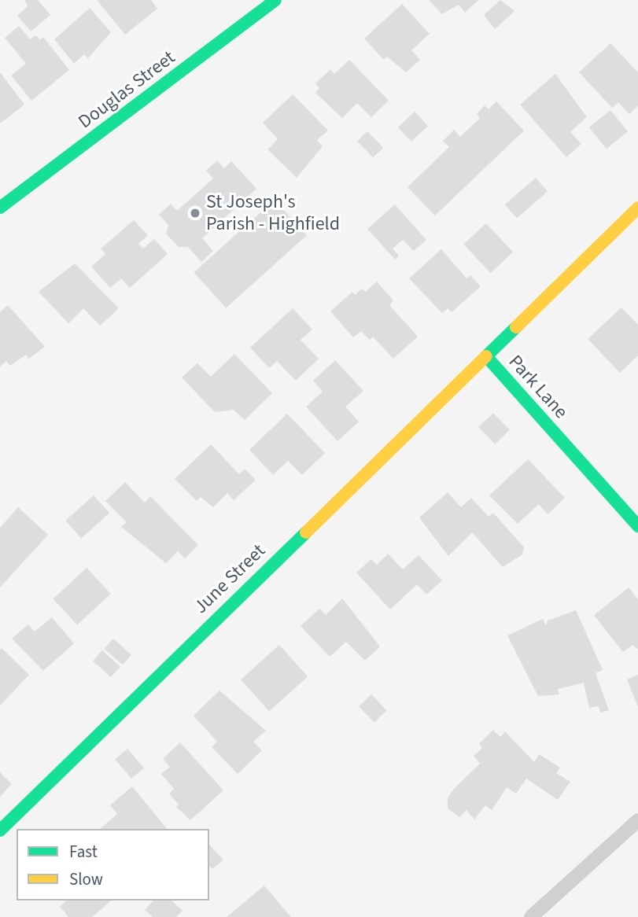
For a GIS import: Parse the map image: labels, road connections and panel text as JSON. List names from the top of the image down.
{
  "streets": {
    "street": ["Douglas Street", "Park Lane", "June Street"]
  },
  "crossings": [
    ["Park Lane", "June Street"]
  ],
  "places": ["St Joseph's Parish - Highfield"],
  "legend": ["Fast", "Slow"]
}
